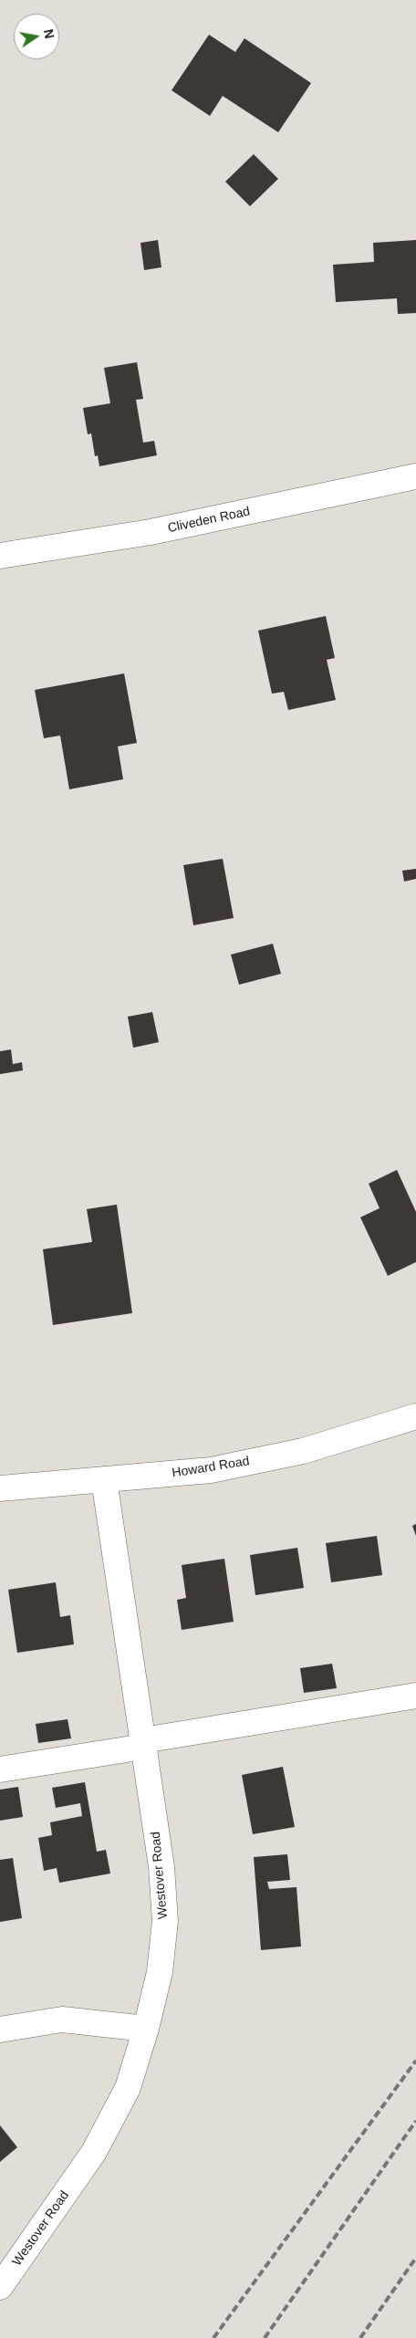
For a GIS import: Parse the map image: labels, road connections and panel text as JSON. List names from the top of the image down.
{
  "streets": {
    "street": ["Cliveden Road", "Howard Road", "Westover Road"]
  },
  "crossings": [
    ["Howard Road", "Westover Road"]
  ],
  "north": "right"
}
